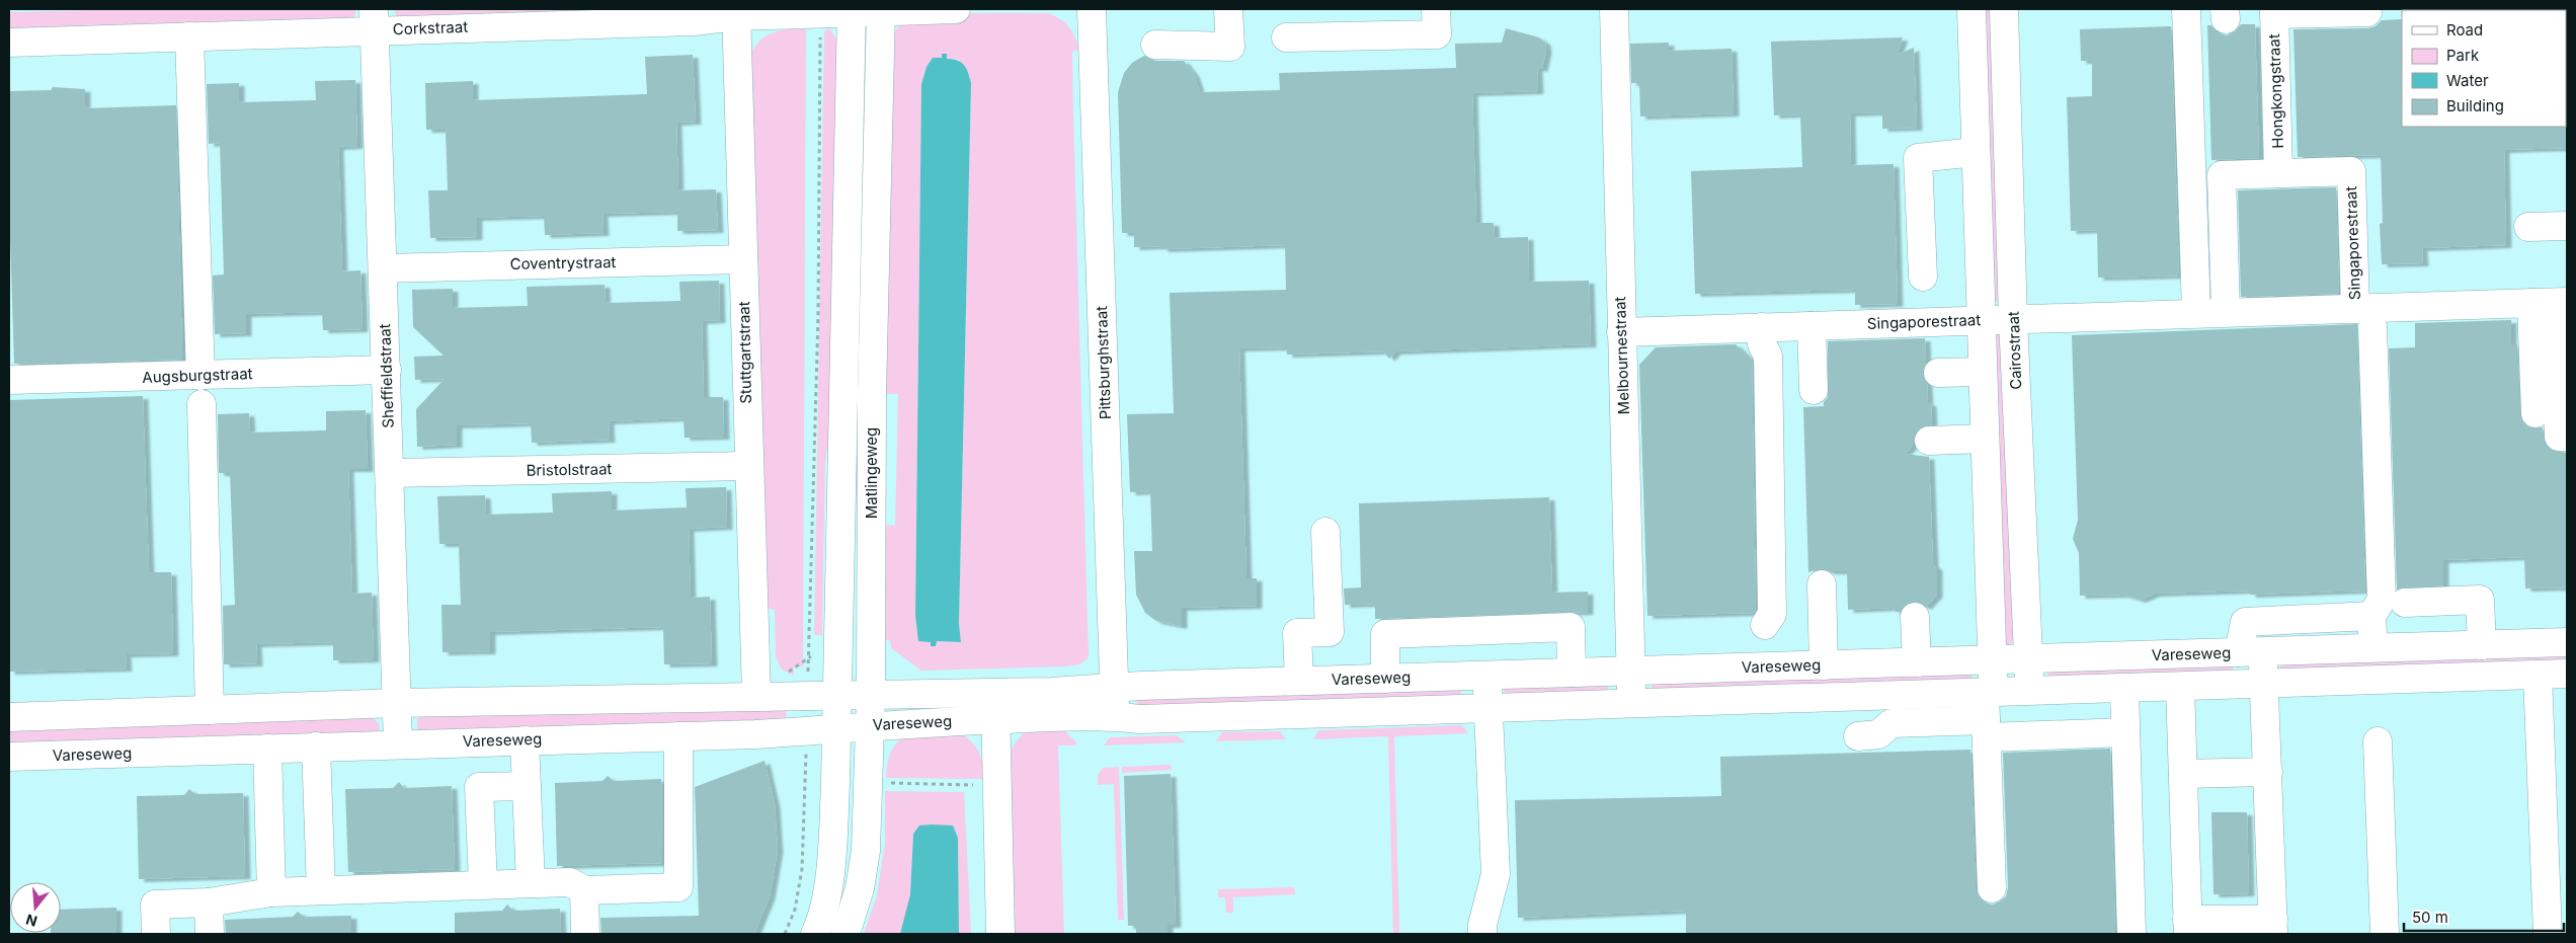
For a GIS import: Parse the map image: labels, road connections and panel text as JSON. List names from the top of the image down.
{
  "streets": {
    "street": [
      "Corkstraat",
      "Hongkongstraat",
      "Singaporestraat",
      "Coventrystraat",
      "Cairostraat",
      "Stuttgartstraat",
      "Melbournestraat",
      "Pittsburghstraat",
      "Augsburgstraat",
      "Sheffieldstraat",
      "Bristolstraat",
      "Matlingeweg",
      "Vareseweg"
    ]
  },
  "crossings": [
    ["Corkstraat", "Stuttgartstraat"],
    ["Corkstraat", "Sheffieldstraat"],
    ["Corkstraat", "Matlingeweg"],
    ["Hongkongstraat", "Singaporestraat"],
    ["Singaporestraat", "Cairostraat"],
    ["Singaporestraat", "Melbournestraat"],
    ["Coventrystraat", "Stuttgartstraat"],
    ["Coventrystraat", "Sheffieldstraat"],
    ["Cairostraat", "Vareseweg"],
    ["Stuttgartstraat", "Bristolstraat"],
    ["Stuttgartstraat", "Vareseweg"],
    ["Melbournestraat", "Vareseweg"],
    ["Pittsburghstraat", "Vareseweg"],
    ["Augsburgstraat", "Sheffieldstraat"],
    ["Sheffieldstraat", "Bristolstraat"],
    ["Sheffieldstraat", "Vareseweg"],
    ["Matlingeweg", "Vareseweg"]
  ],
  "legend": [
    "Road",
    "Park",
    "Water",
    "Building"
  ],
  "scale_bar": "50 m",
  "north": "bottom"
}
